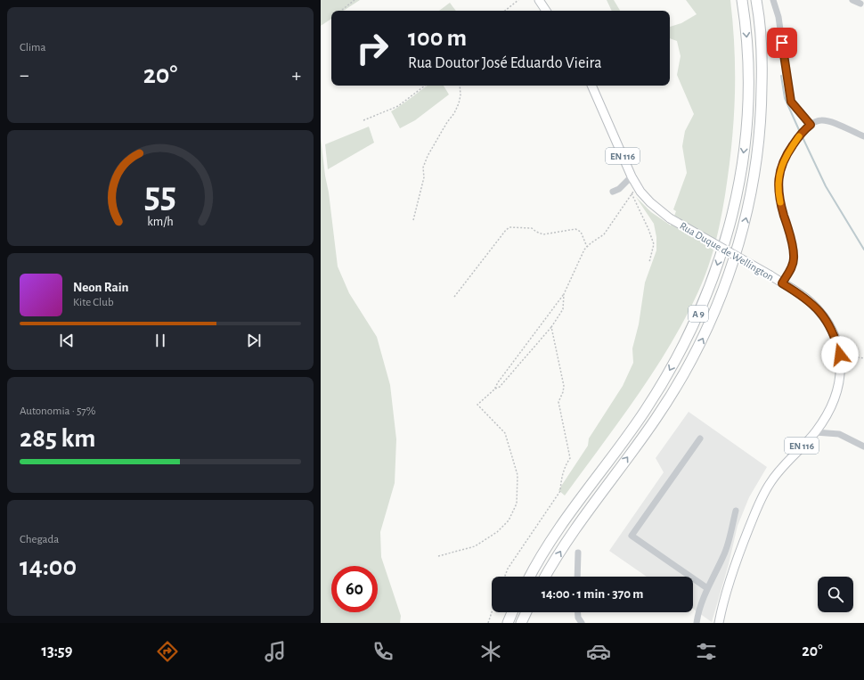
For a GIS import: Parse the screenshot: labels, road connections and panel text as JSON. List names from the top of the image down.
{
  "streets": {
    "highway": ["A 9"],
    "main road": ["EN 116", "Rua Duque de Wellington"]
  },
  "page": {
    "tile": [
      "Clima",
      ["Autonomia · 57%", "285 km"],
      ["Chegada", "14:00"]
    ],
    "turn": ["100 m", "Rua Doutor José Eduardo Vieira"],
    "heat": ["−", "20°", "+"],
    "song": ["Neon Rain", "Kite Club"],
    "limit": "60",
    "trip": "14:00 · 1 min · 370 m",
    "tabs": ["13:59", "20°"],
    "gauge": ["55", "km/h"]
  }
}
